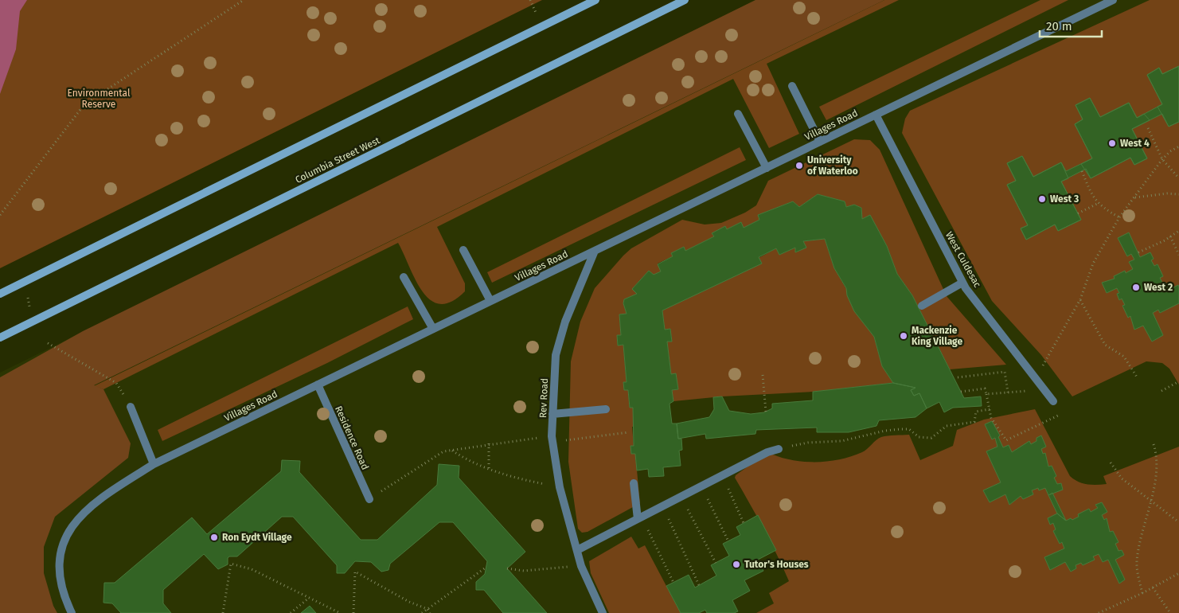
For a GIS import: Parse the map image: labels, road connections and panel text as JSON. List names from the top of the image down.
{
  "streets": {
    "main road": ["Columbia Street West"],
    "lane": [
      "Villages Road",
      "West Culdesac",
      "Rev Road",
      "Residence Road"
    ]
  },
  "crossings": [
    ["Villages Road", "West Culdesac"],
    ["Villages Road", "Rev Road"],
    ["Villages Road", "Residence Road"]
  ],
  "parks": ["Environmental Reserve"],
  "places": [
    "West 4",
    "University of Waterloo",
    "West 3",
    "West 2",
    "Mackenzie King Village",
    "Ron Eydt Village",
    "Tutor's Houses"
  ],
  "scale_bar": "20 m"
}
